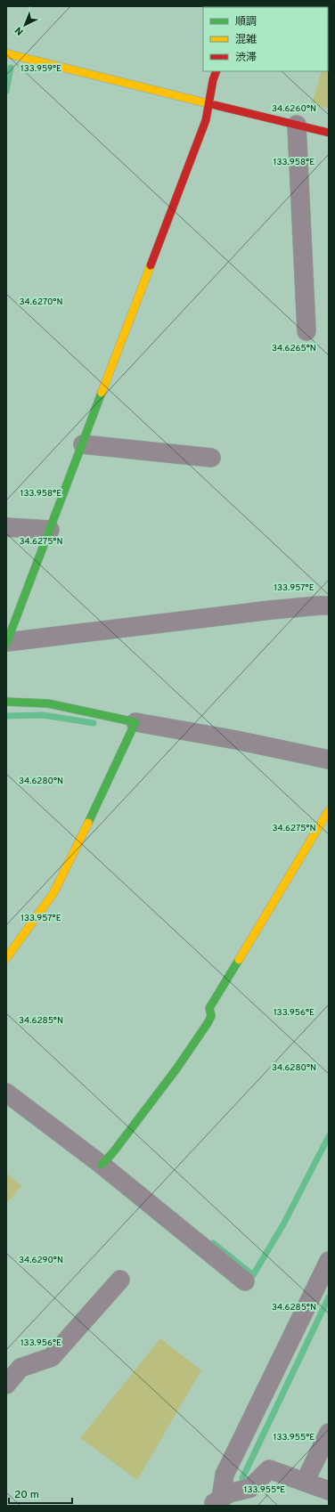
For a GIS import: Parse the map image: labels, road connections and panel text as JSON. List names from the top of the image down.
{
  "legend": ["順調", "混雑", "渋滞"],
  "scale_bar": "20 m",
  "north": "bottom left",
  "coordinates": [
    "133.959°E",
    "34.6260°N",
    "133.958°E",
    "34.6270°N",
    "34.6265°N",
    "34.6275°N",
    "133.957°E",
    "34.6280°N",
    "133.956°E",
    "34.6285°N",
    "34.6290°N",
    "133.955°E"
  ]
}
